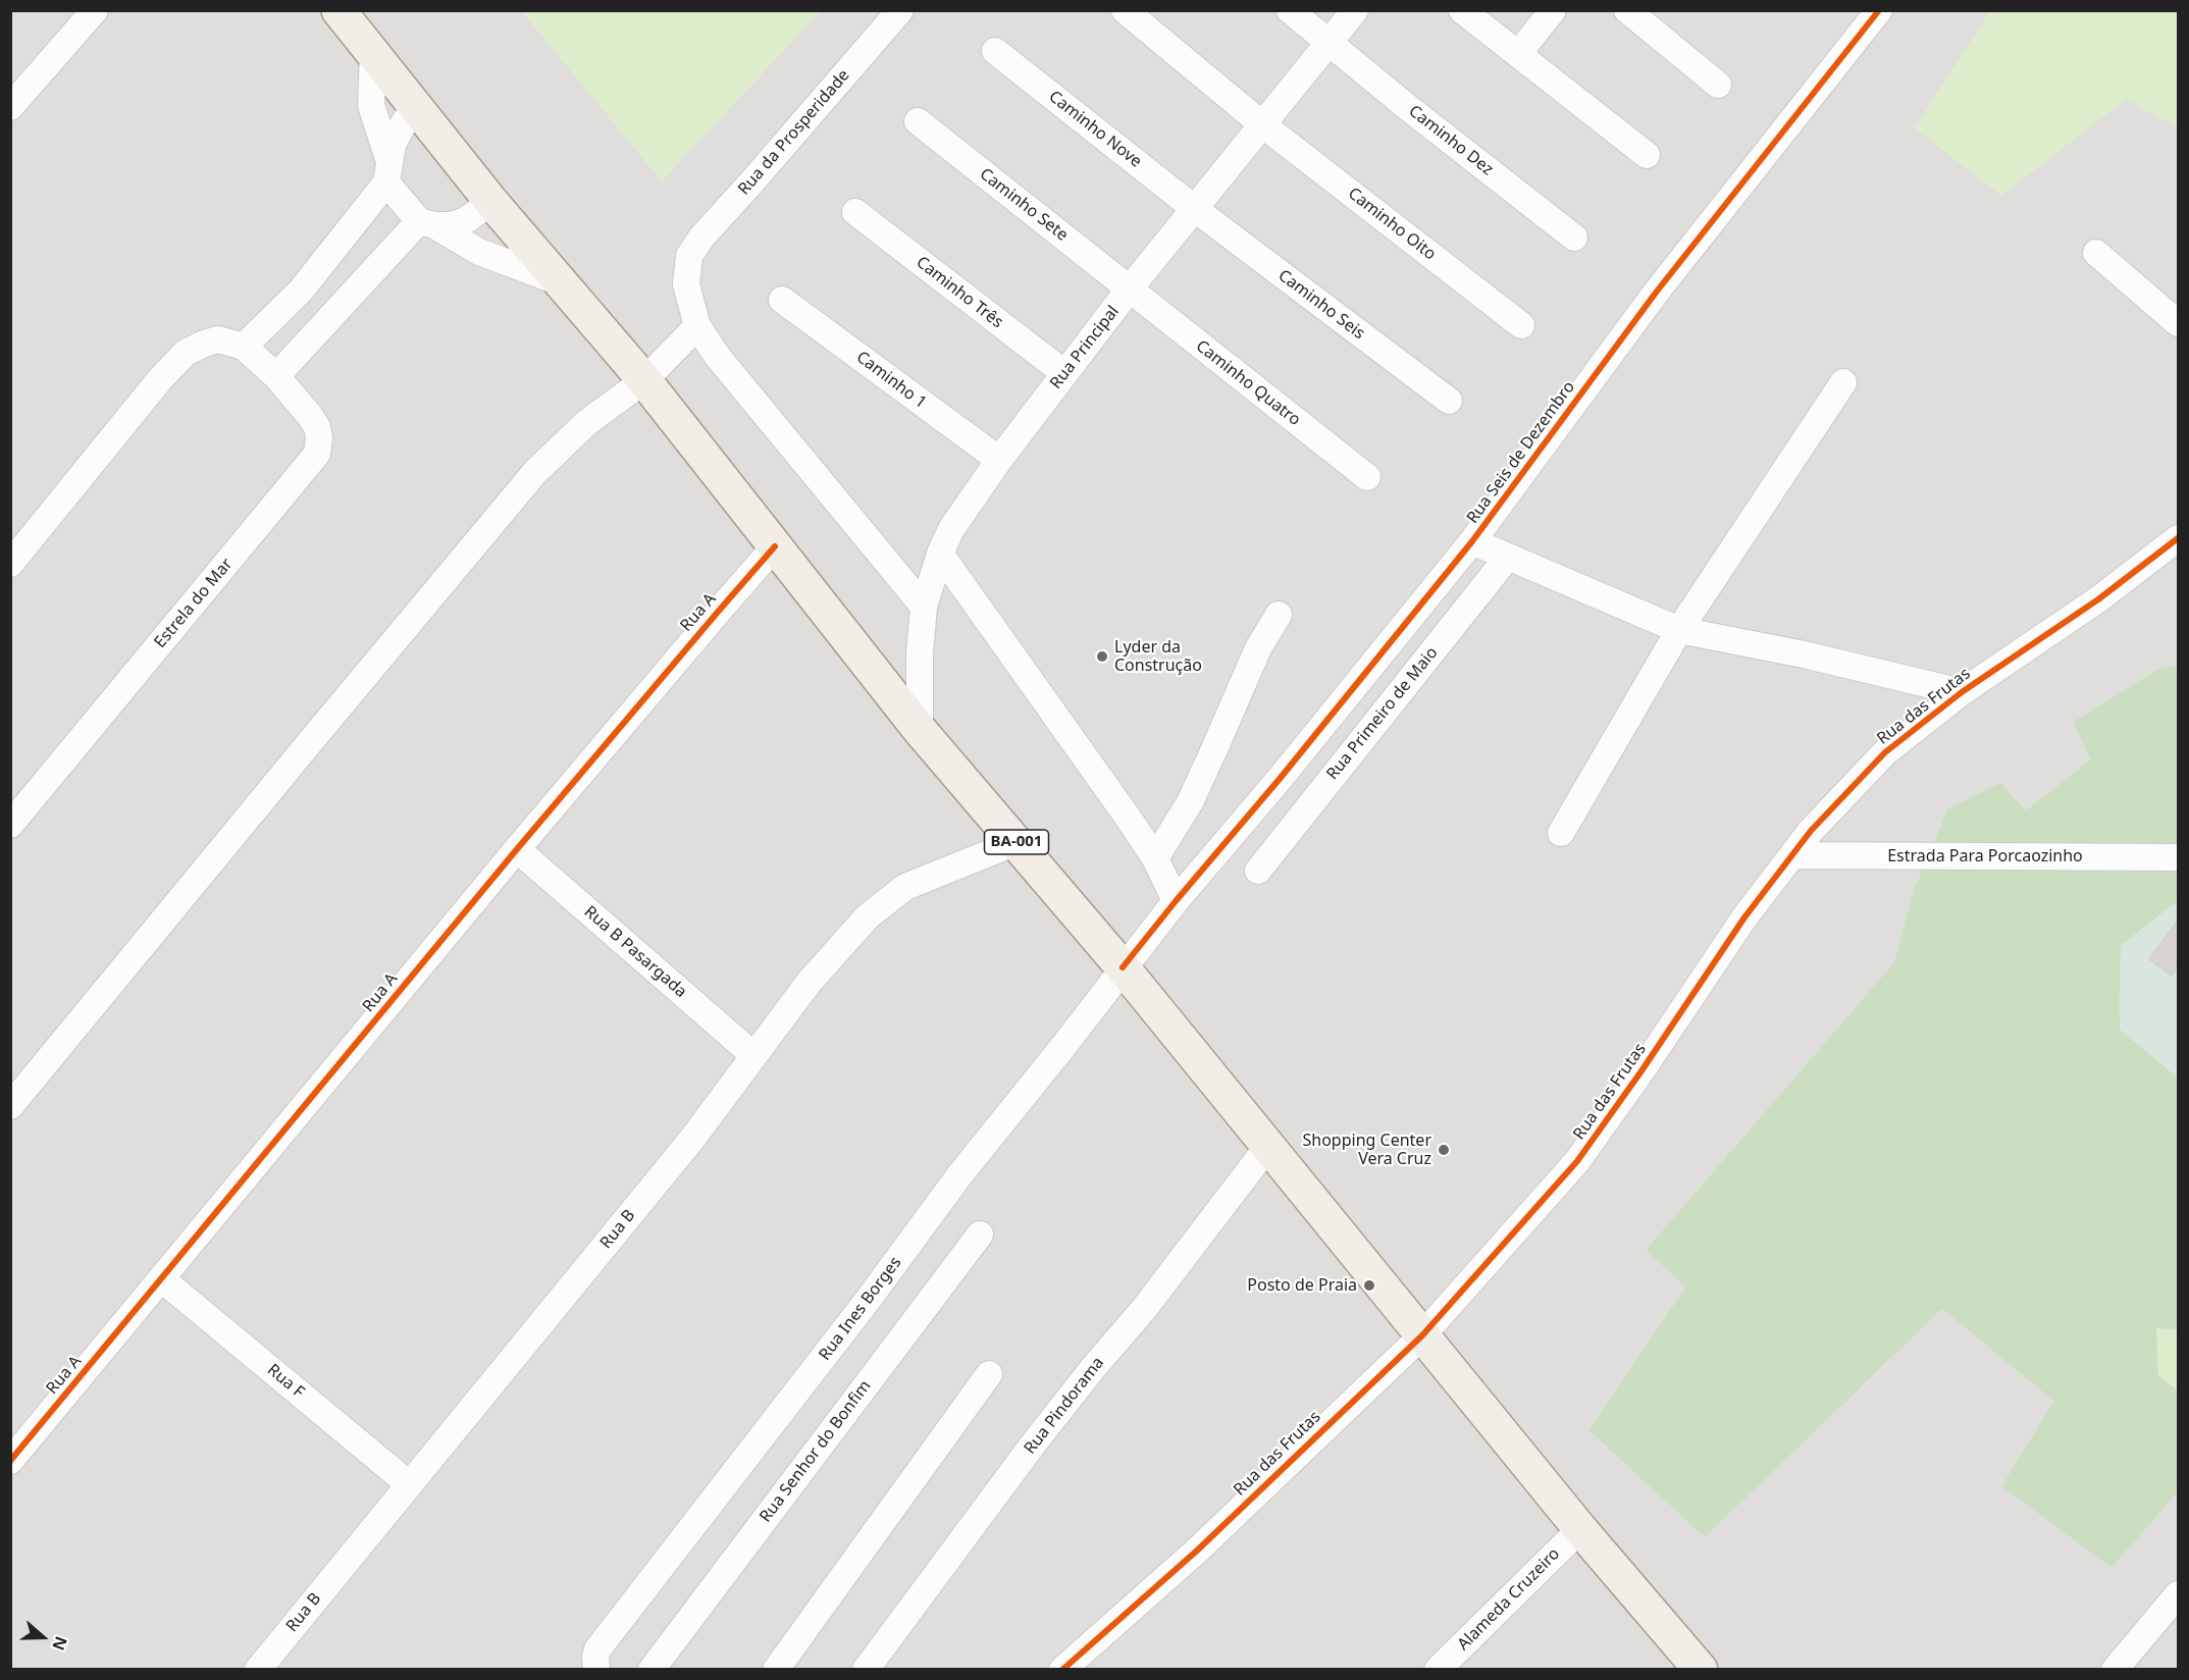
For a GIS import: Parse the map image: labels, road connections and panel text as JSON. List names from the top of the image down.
{
  "streets": {
    "main road": ["BA-001"],
    "street": [
      "Caminho Nove",
      "Rua da Prosperidade",
      "Caminho Dez",
      "Caminho Sete",
      "Caminho Oito",
      "Caminho Três",
      "Caminho Seis",
      "Rua Principal",
      "Caminho 1",
      "Caminho Quatro",
      "Rua Seis de Dezembro",
      "Estrela do Mar",
      "Rua A",
      "Rua das Frutas",
      "Rua Primeiro de Maio",
      "Estrada Para Porcaozinho",
      "Rua B Pasargada",
      "Rua B",
      "Rua Ines Borges",
      "Rua F",
      "Rua Pindorama",
      "Rua Senhor do Bonfim",
      "Alameda Cruzeiro"
    ]
  },
  "crossings": [
    ["Caminho Nove", "Caminho Seis"],
    ["Caminho Nove", "Rua Principal"],
    ["Caminho Dez", "Rua Principal"],
    ["Caminho Sete", "Rua Principal"],
    ["Caminho Sete", "Caminho Quatro"],
    ["Caminho Oito", "Rua Principal"],
    ["Caminho Três", "Rua Principal"],
    ["Caminho Seis", "Rua Principal"],
    ["Rua Principal", "Caminho 1"],
    ["Rua Principal", "Caminho Quatro"],
    ["Rua Principal", "BA-001"],
    ["Rua Seis de Dezembro", "BA-001"],
    ["Rua Seis de Dezembro", "Rua Ines Borges"],
    ["Rua A", "BA-001"],
    ["Rua A", "Rua B Pasargada"],
    ["Rua A", "Rua F"],
    ["Rua das Frutas", "BA-001"],
    ["Rua das Frutas", "Estrada Para Porcaozinho"],
    ["BA-001", "Rua B"],
    ["BA-001", "Rua Ines Borges"],
    ["BA-001", "Rua Pindorama"],
    ["BA-001", "Alameda Cruzeiro"],
    ["Rua B Pasargada", "Rua B"],
    ["Rua B", "Rua F"]
  ],
  "places": ["Lyder da Construção", "Shopping Center Vera Cruz", "Posto de Praia"],
  "north": "right"
}
